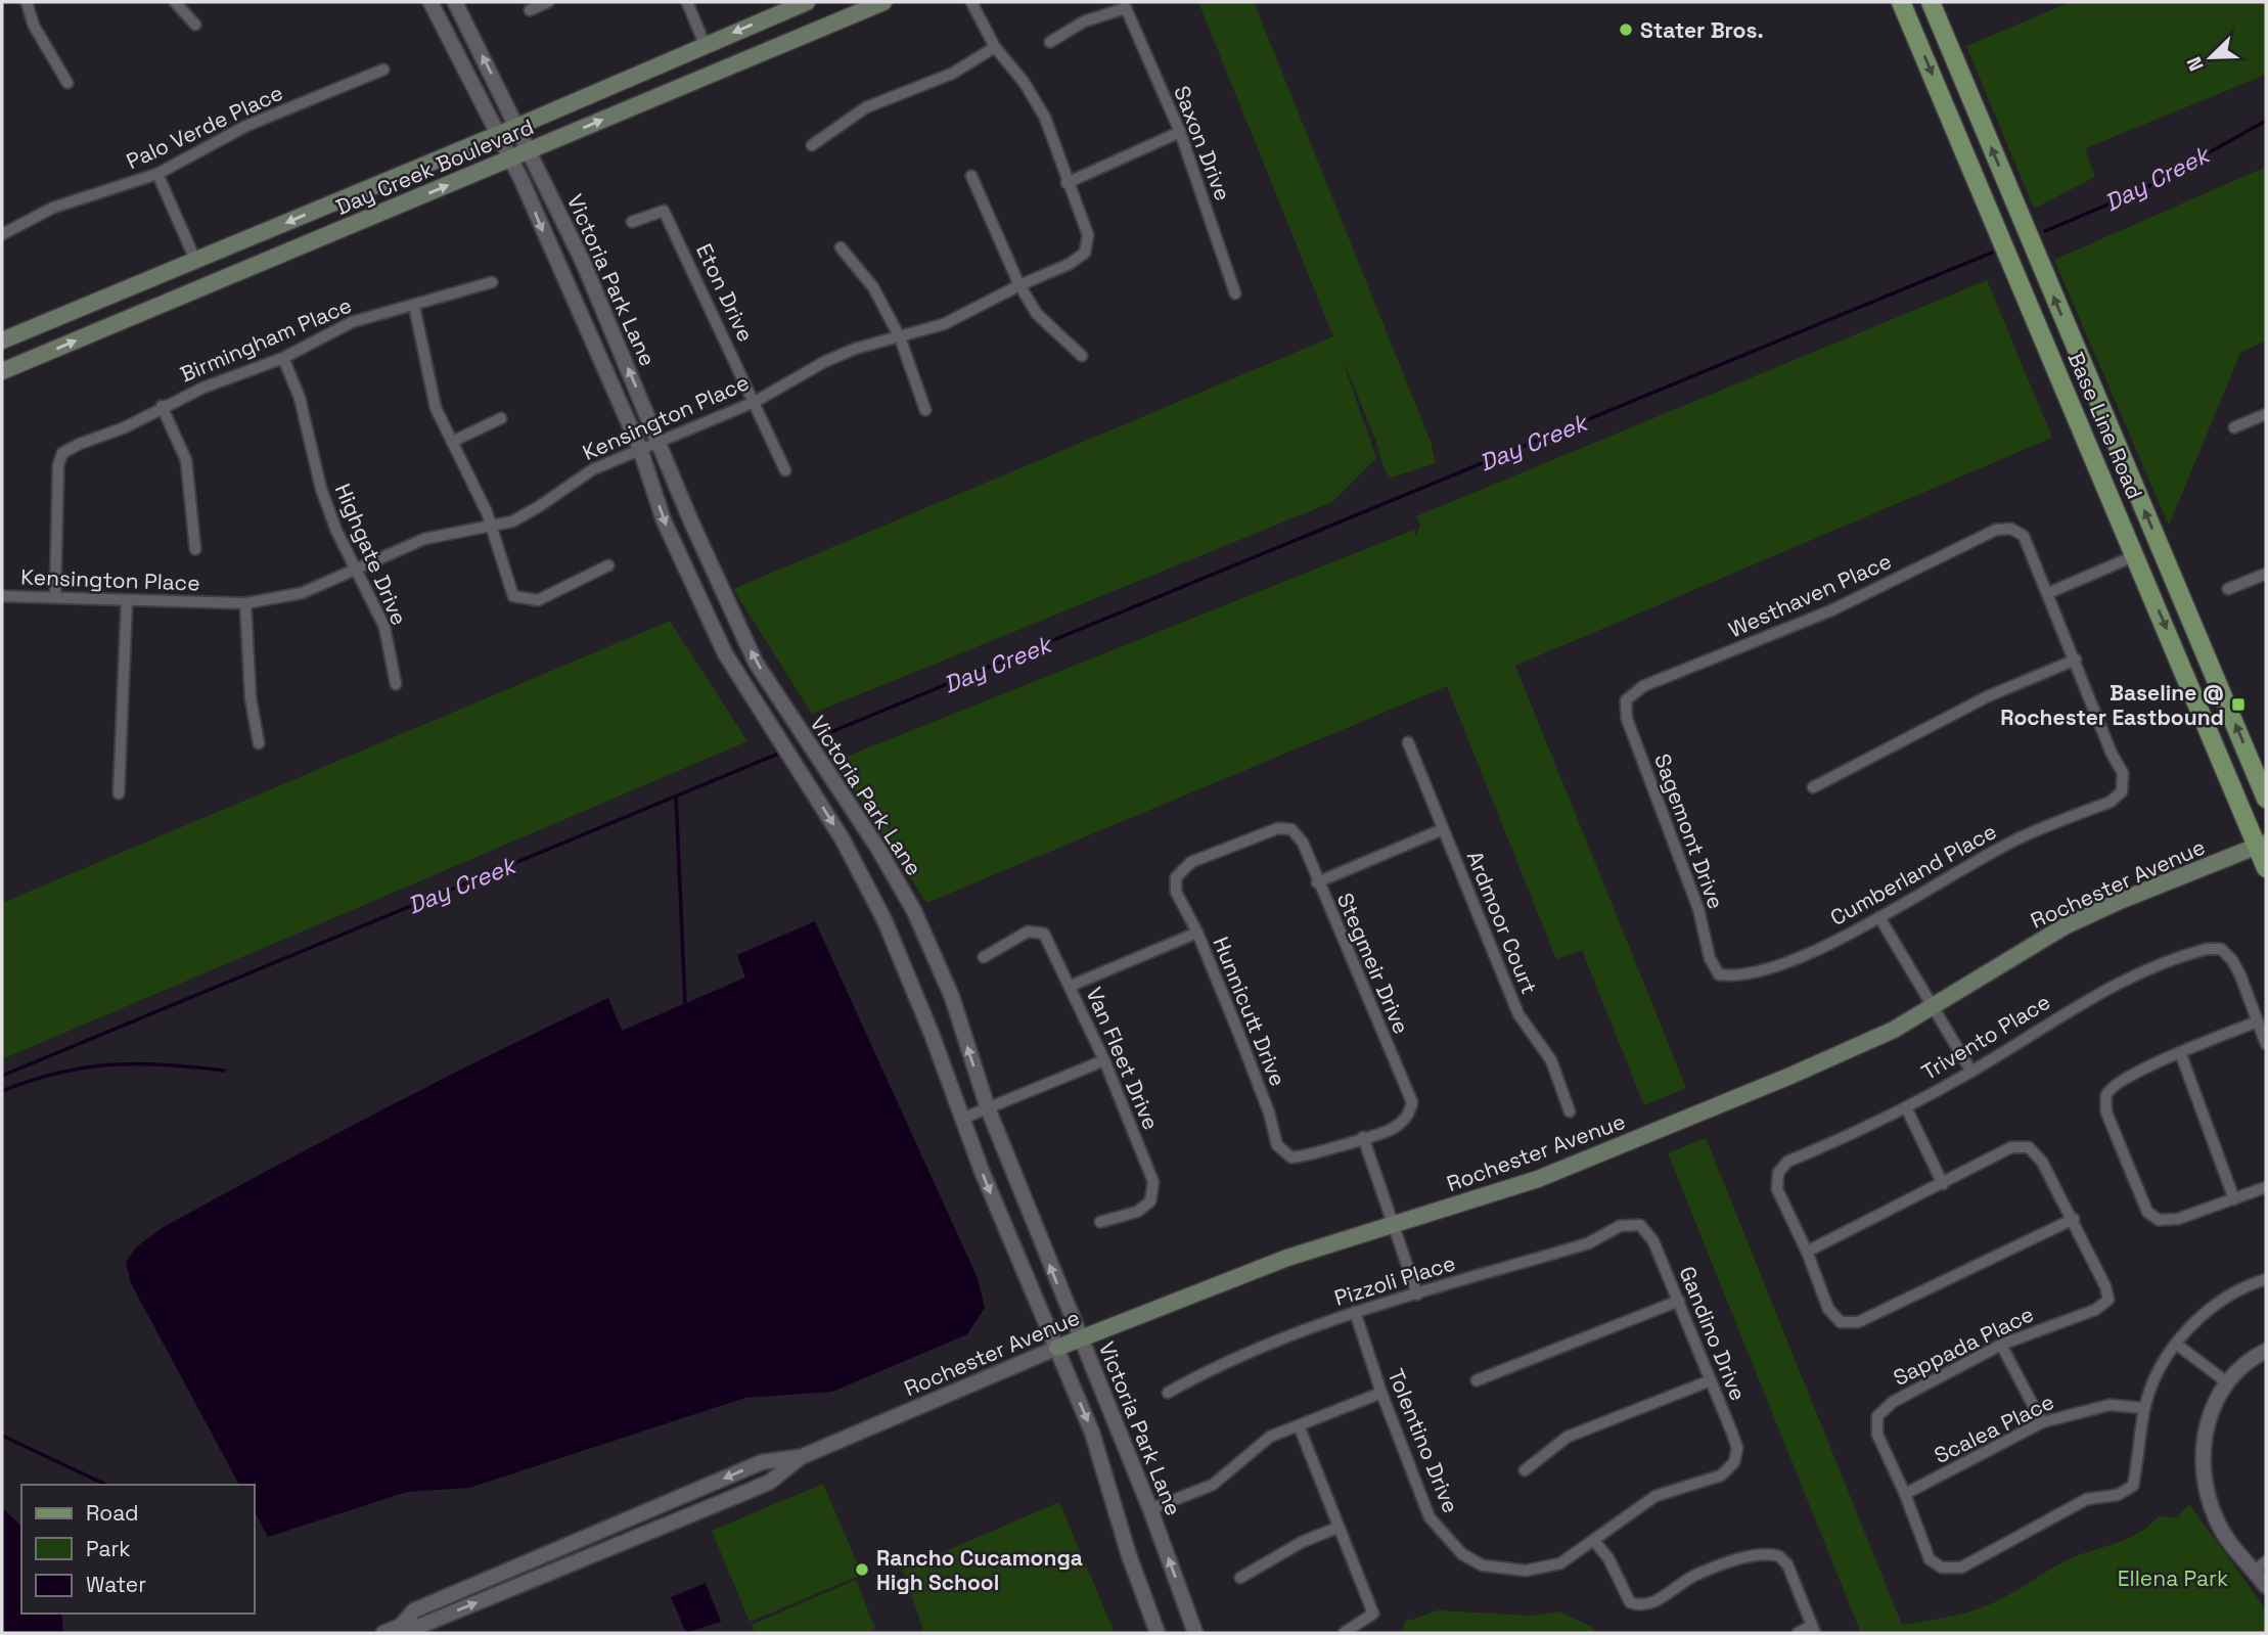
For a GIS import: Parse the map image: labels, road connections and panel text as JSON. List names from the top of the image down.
{
  "streets": {
    "main road": ["Day Creek Boulevard", "Base Line Road", "Rochester Avenue"],
    "street": [
      "Palo Verde Place",
      "Saxon Drive",
      "Victoria Park Lane",
      "Eton Drive",
      "Birmingham Place",
      "Kensington Place",
      "Highgate Drive",
      "Westhaven Place",
      "Sagemont Drive",
      "Cumberland Place",
      "Ardmoor Court",
      "Stegmeir Drive",
      "Hunnicutt Drive",
      "Trivento Place",
      "Van Fleet Drive",
      "Pizzoli Place",
      "Gandino Drive",
      "Sappada Place",
      "Scalea Place",
      "Tolentino Drive"
    ]
  },
  "crossings": [
    ["Day Creek Boulevard", "Victoria Park Lane"],
    ["Victoria Park Lane", "Kensington Place"],
    ["Victoria Park Lane", "Rochester Avenue"],
    ["Eton Drive", "Kensington Place"],
    ["Birmingham Place", "Kensington Place"],
    ["Birmingham Place", "Highgate Drive"],
    ["Kensington Place", "Highgate Drive"],
    ["Base Line Road", "Rochester Avenue"],
    ["Westhaven Place", "Sagemont Drive"],
    ["Sagemont Drive", "Cumberland Place"],
    ["Stegmeir Drive", "Hunnicutt Drive"],
    ["Pizzoli Place", "Gandino Drive"],
    ["Pizzoli Place", "Tolentino Drive"],
    ["Gandino Drive", "Tolentino Drive"],
    ["Sappada Place", "Scalea Place"]
  ],
  "water": ["Day Creek"],
  "parks": ["Ellena Park"],
  "places": {
    "other": ["Stater Bros.", "Rancho Cucamonga High School"],
    "transit": ["Baseline @ Rochester Eastbound"]
  },
  "legend": ["Road", "Park", "Water"],
  "north": "bottom left"
}
